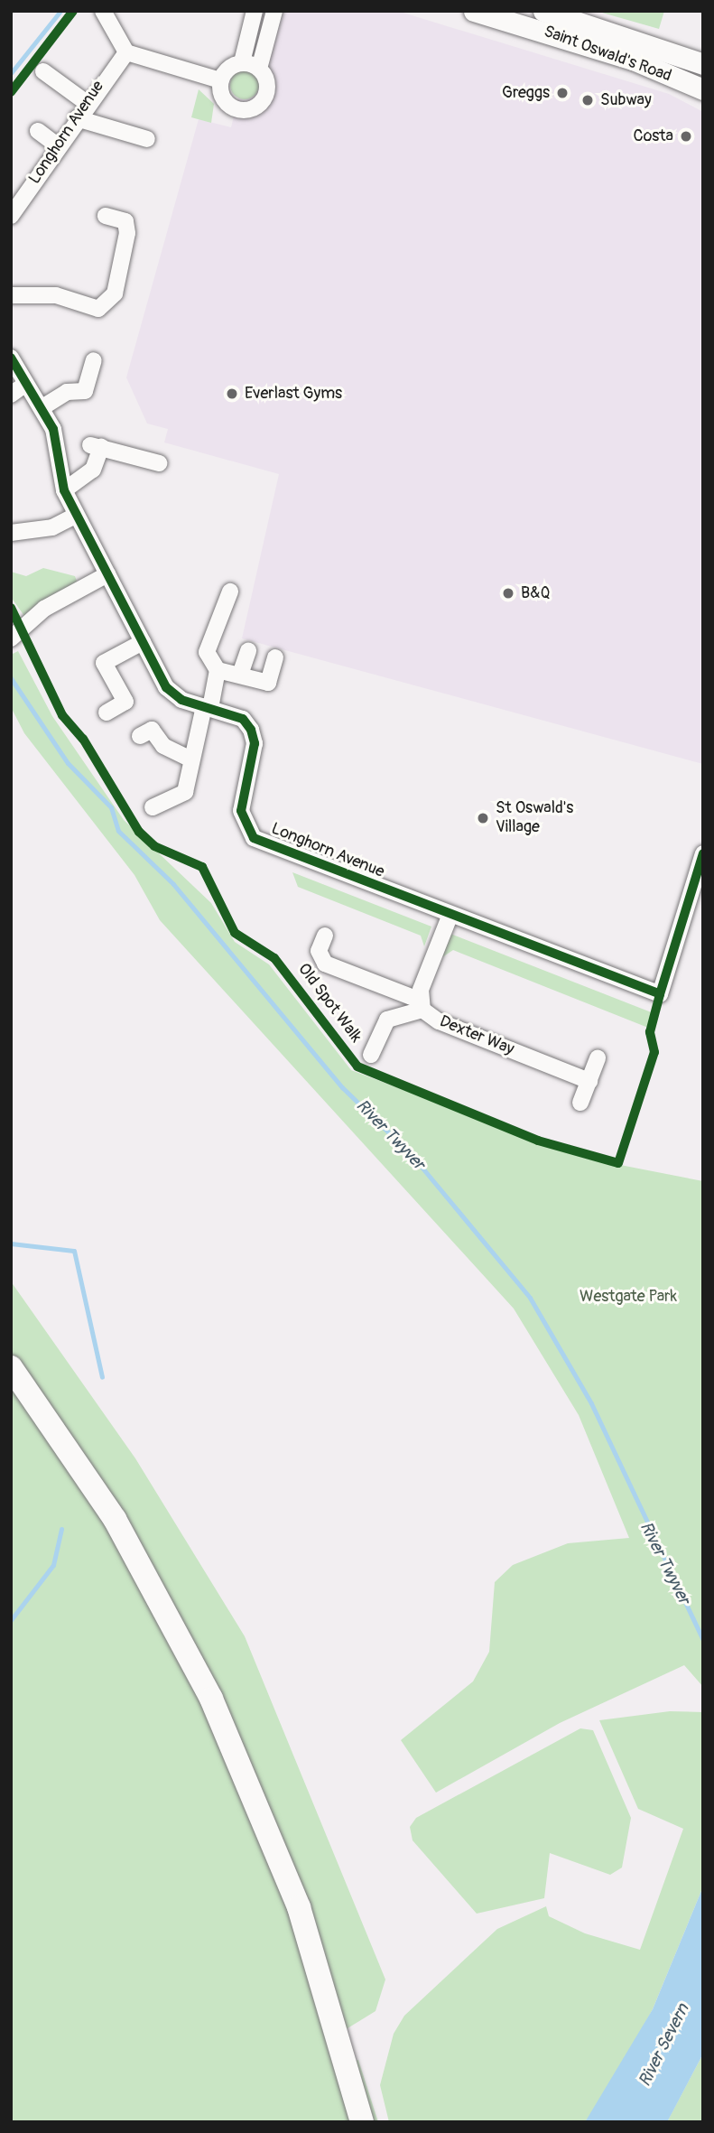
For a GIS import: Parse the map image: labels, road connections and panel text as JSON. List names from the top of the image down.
{
  "streets": {
    "main road": ["Saint Oswald's Road"],
    "street": ["Longhorn Avenue", "Dexter Way"],
    "cycle path": ["Old Spot Walk"]
  },
  "water": ["River Twyver", "River Severn"],
  "parks": ["Westgate Park"],
  "places": [
    "Greggs",
    "Subway",
    "Costa",
    "Everlast Gyms",
    "B&Q",
    "St Oswald's Village"
  ]
}
